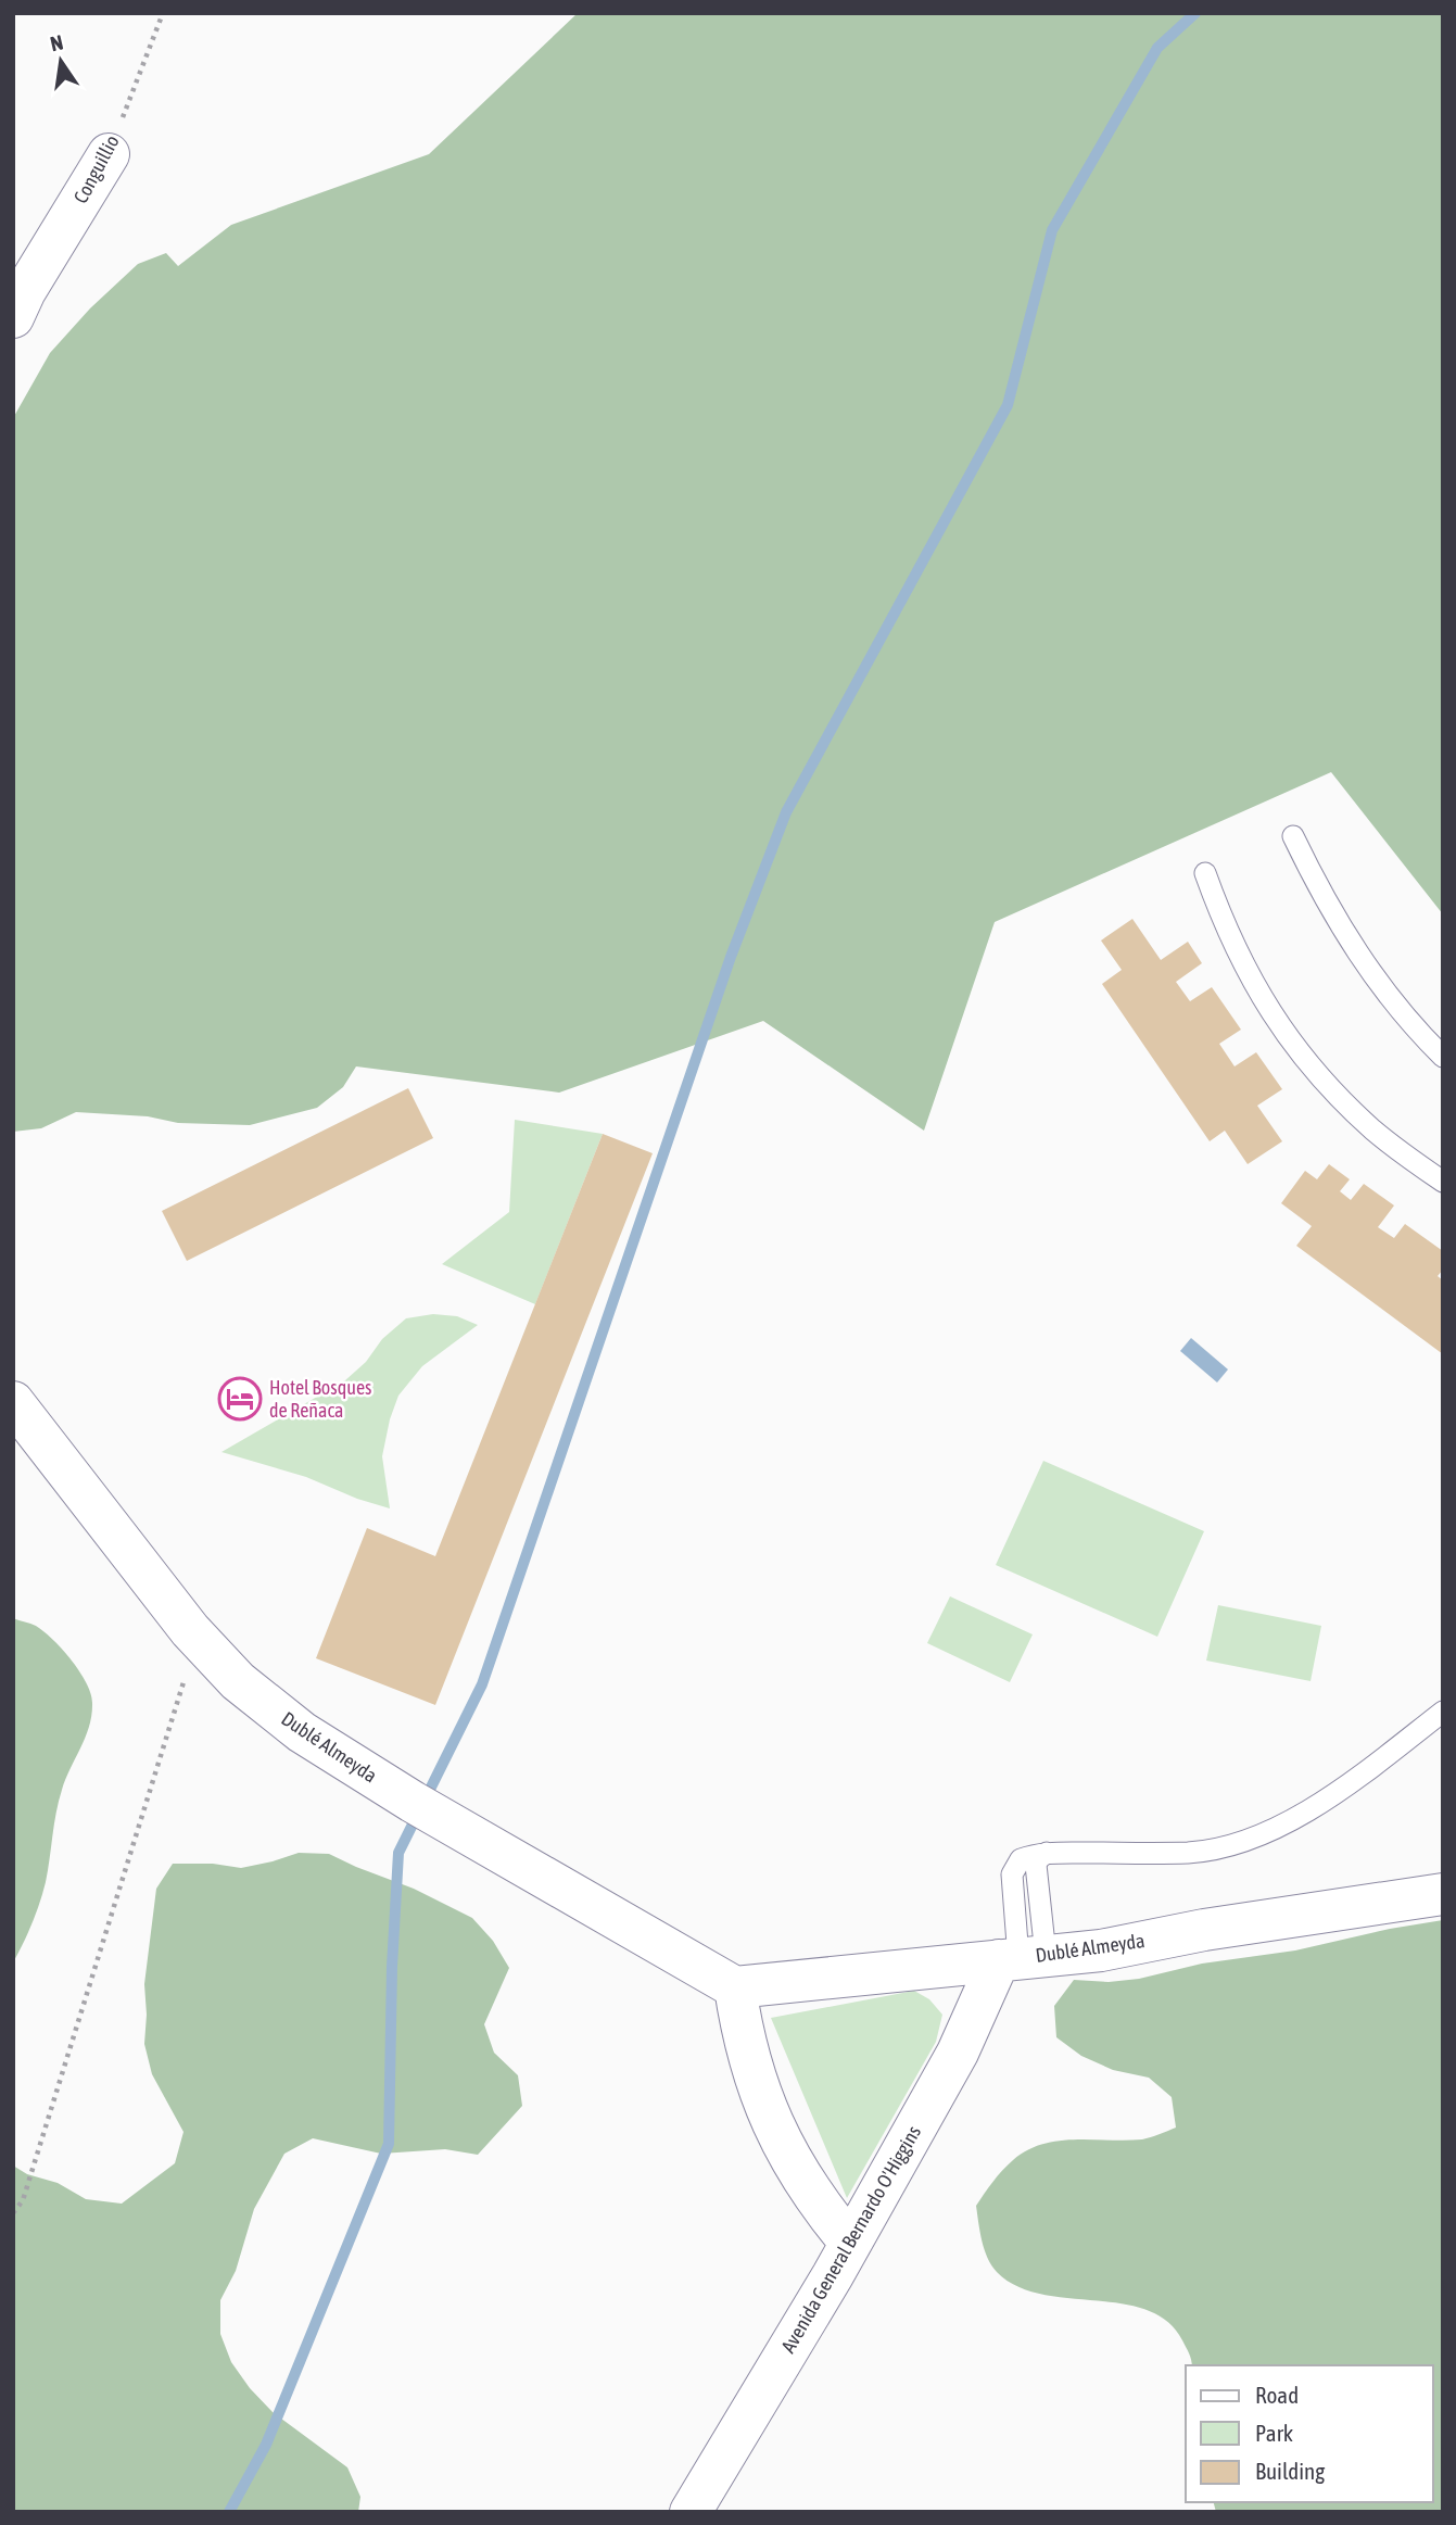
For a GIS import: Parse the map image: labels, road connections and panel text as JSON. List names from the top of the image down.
{
  "streets": {
    "street": ["Conguillio", "Dublé Almeyda", "Avenida General Bernardo O'Higgins"]
  },
  "crossings": [
    ["Dublé Almeyda", "Avenida General Bernardo O'Higgins"]
  ],
  "places": {
    "hotel": ["Hotel Bosques de Reñaca"]
  },
  "legend": ["Road", "Park", "Building"],
  "north": "top"
}
